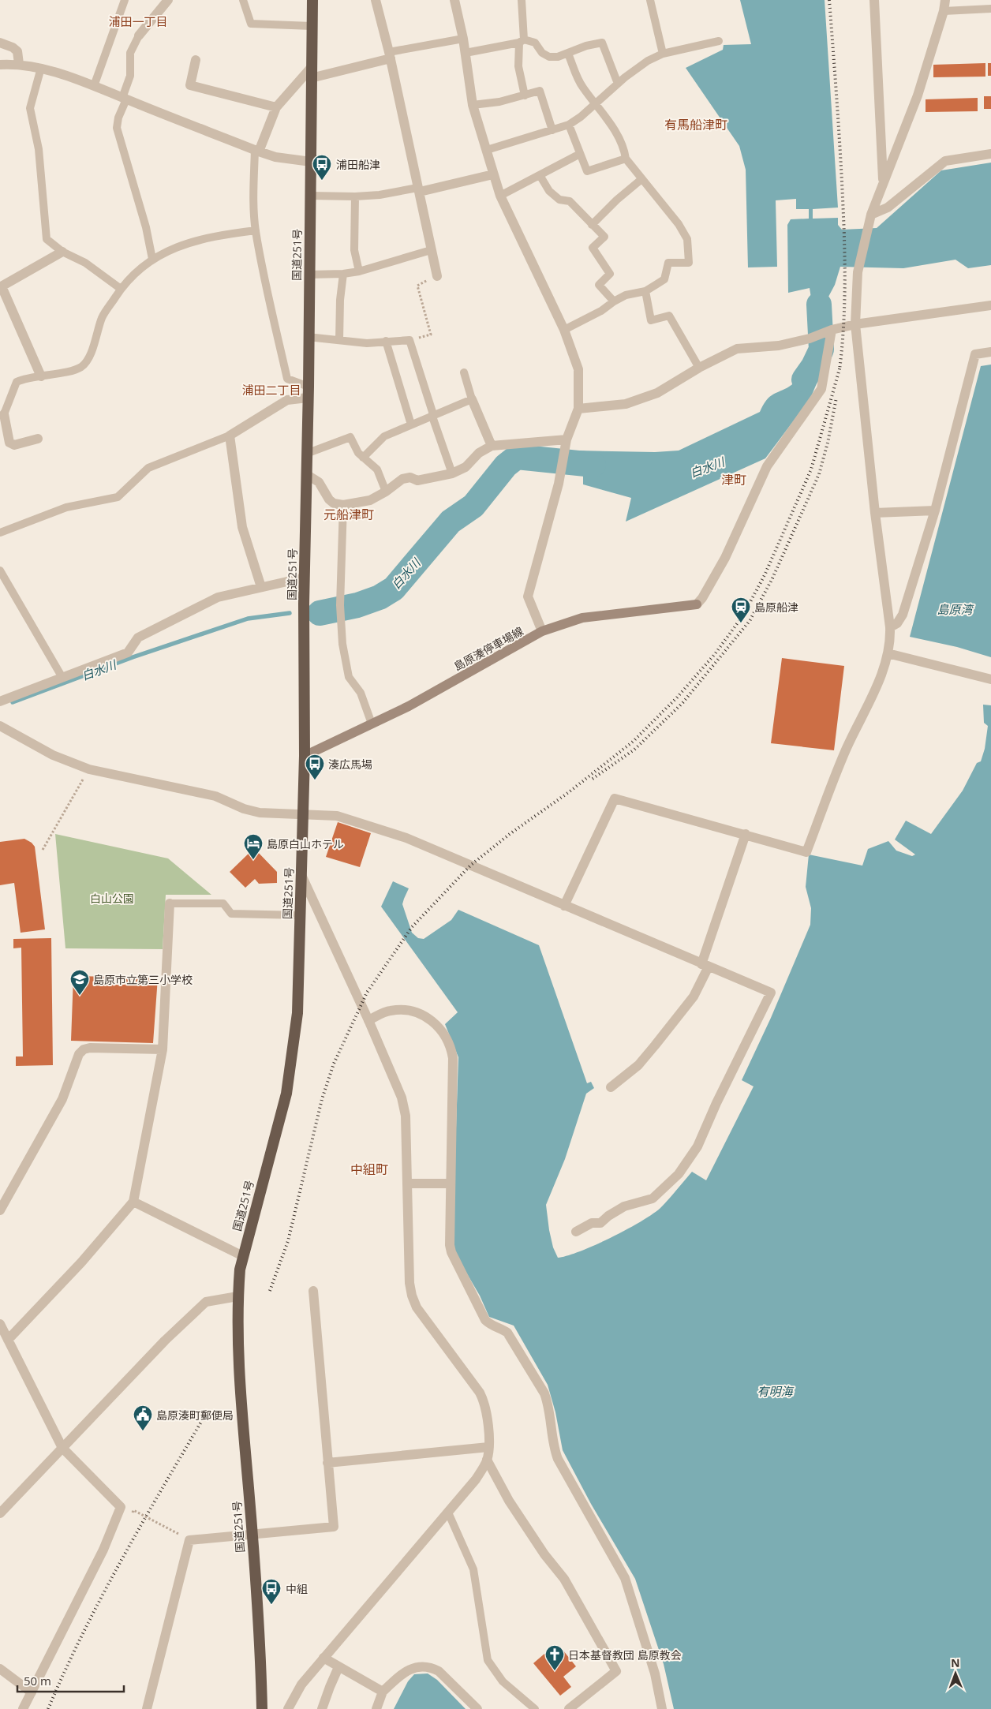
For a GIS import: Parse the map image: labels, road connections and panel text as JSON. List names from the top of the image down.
{
  "streets": {
    "highway": ["国道251号"],
    "main road": ["島原湊停車場線"]
  },
  "crossings": [
    ["国道251号", "島原湊停車場線"]
  ],
  "districts": [
    "浦田一丁目",
    "有馬船津町",
    "浦田二丁目",
    "津町",
    "元船津町",
    "中組町"
  ],
  "water": ["白水川", "島原湾", "有明海"],
  "parks": ["白山公園"],
  "places": {
    "bus stop": ["浦田船津", "湊広馬場", "中組"],
    "station": ["島原船津"],
    "hotel": ["島原白山ホテル"],
    "school or university": ["島原市立第三小学校"],
    "public building": ["島原湊町郵便局"],
    "church": ["日本基督教団 島原教会"]
  },
  "scale_bar": "50 m",
  "north": "top"
}
